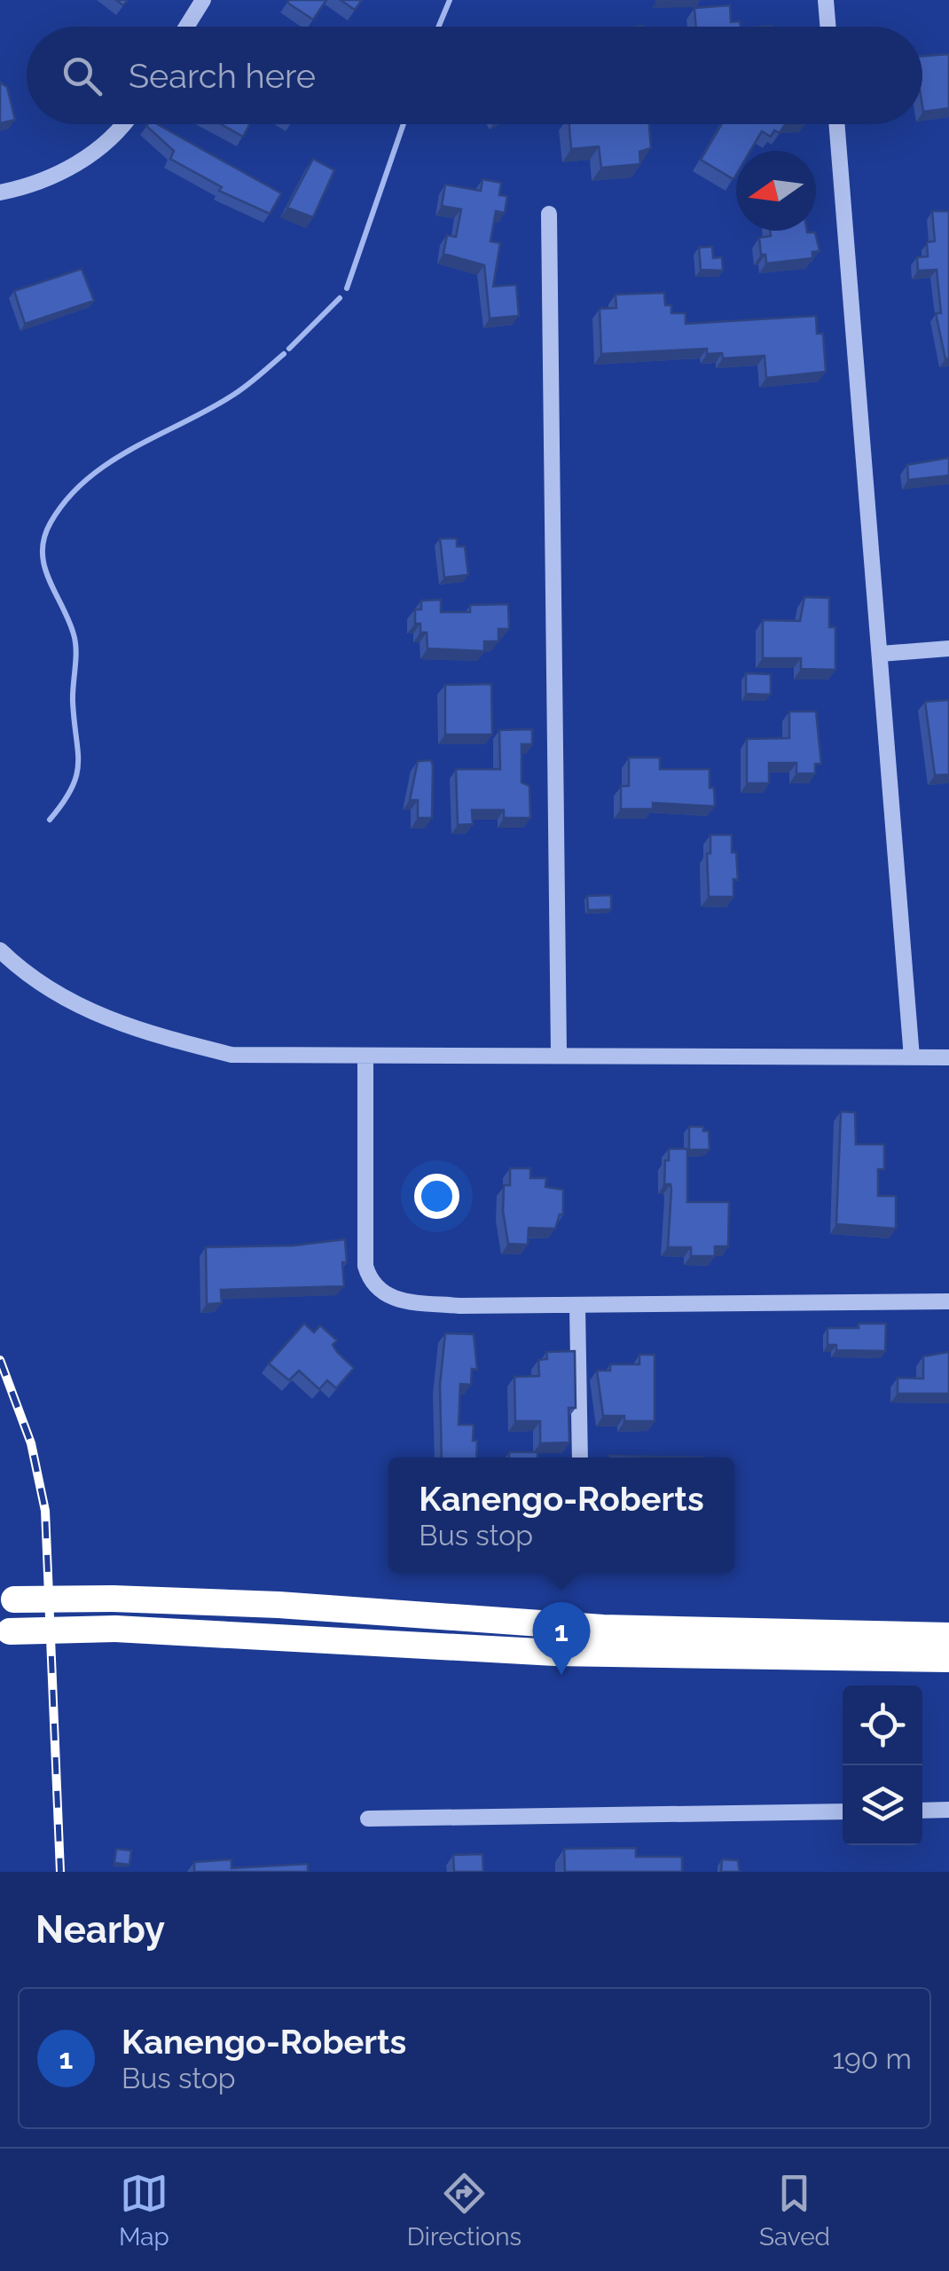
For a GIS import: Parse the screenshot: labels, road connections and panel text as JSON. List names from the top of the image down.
{
  "north": "left",
  "page": {
    "search": "Search here",
    "popup": ["Kanengo-Roberts", "Bus stop"],
    "pins": "1",
    "heading": "Nearby",
    "list": [
      {
        "mark": "1",
        "name": "Kanengo-Roberts",
        "note": "Bus stop",
        "value": "190 m"
      }
    ],
    "nav": ["Map", "Directions", "Saved"]
  }
}
